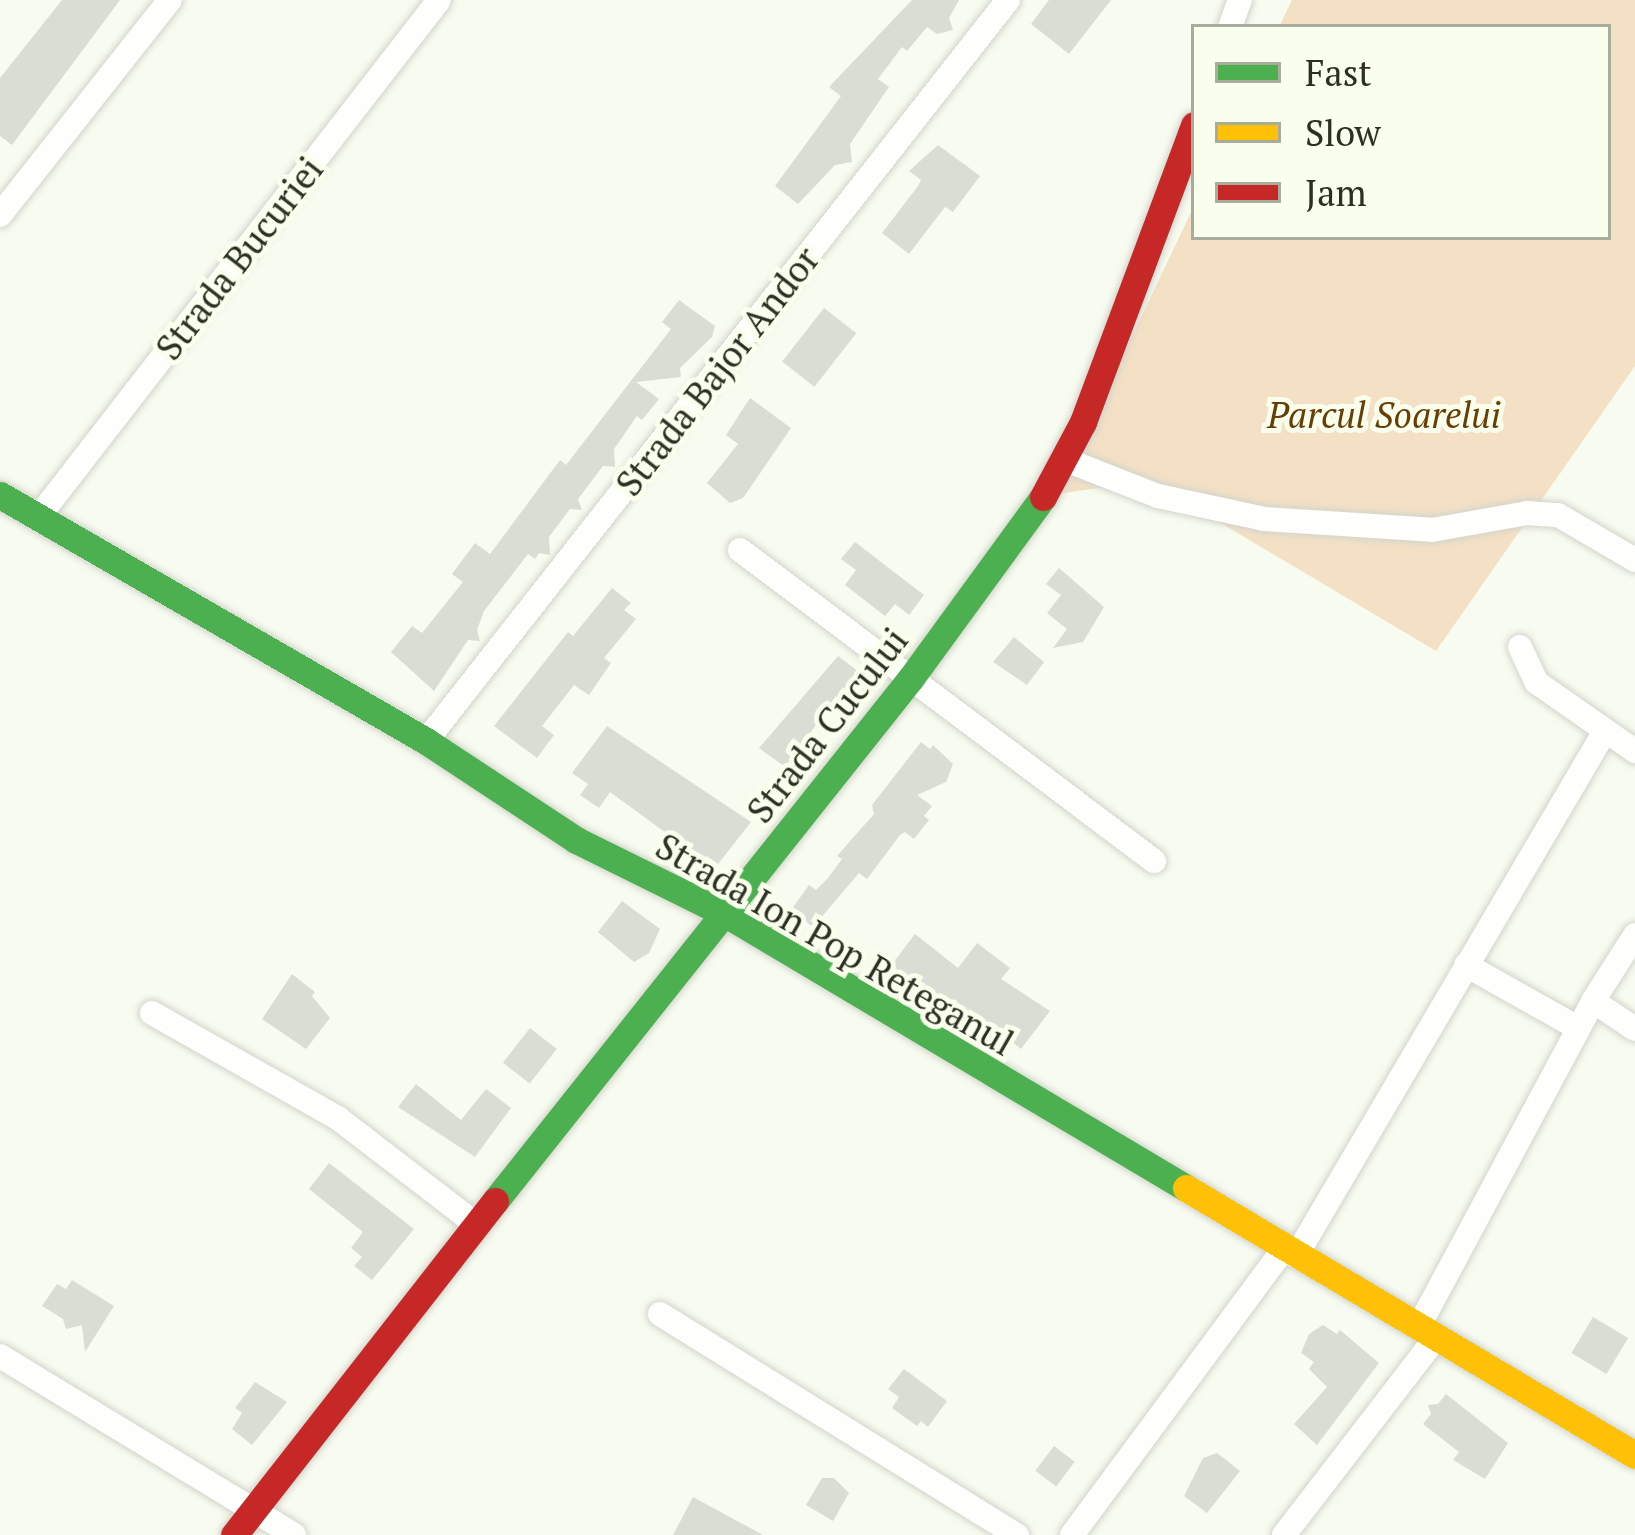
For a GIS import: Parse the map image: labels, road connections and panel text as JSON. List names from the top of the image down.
{
  "streets": {
    "street": [
      "Strada Bucuriei",
      "Strada Bajor Andor",
      "Strada Cucului",
      "Strada Ion Pop Reteganul"
    ]
  },
  "crossings": [
    ["Strada Bucuriei", "Strada Ion Pop Reteganul"],
    ["Strada Bajor Andor", "Strada Ion Pop Reteganul"],
    ["Strada Cucului", "Strada Ion Pop Reteganul"]
  ],
  "parks": ["Parcul Soarelui"],
  "legend": ["Fast", "Slow", "Jam"]
}
